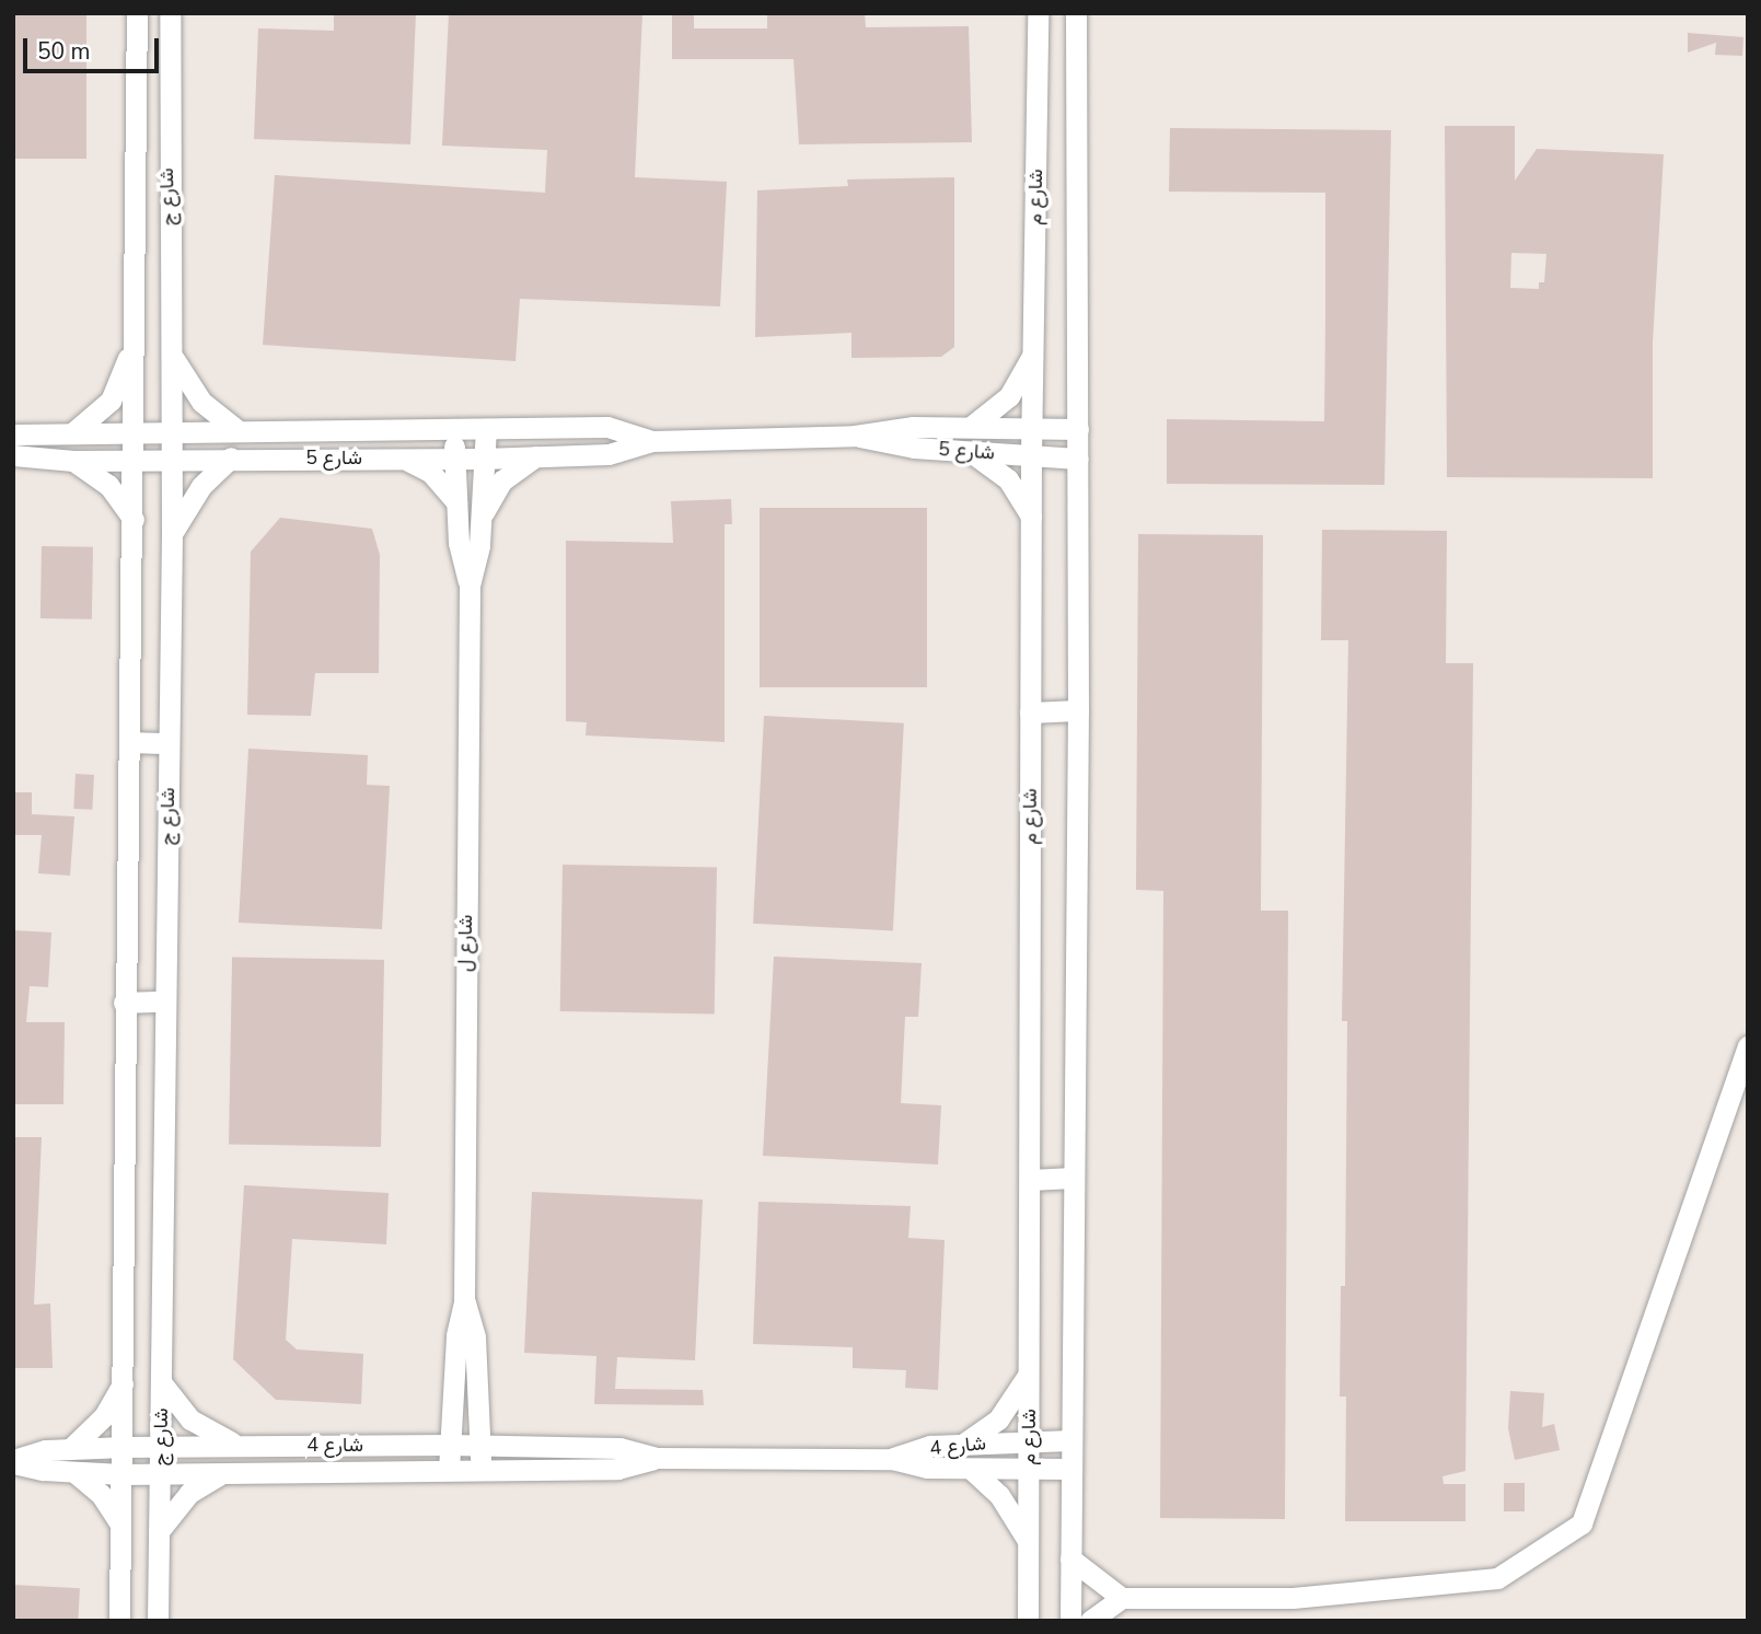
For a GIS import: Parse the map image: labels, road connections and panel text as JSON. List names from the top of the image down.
{
  "streets": {
    "street": [
      "شارع ج",
      "شارع م",
      "شارع 5",
      "شارع ل",
      "شارع 4"
    ]
  },
  "crossings": [
    ["شارع ج", "شارع 5"],
    ["شارع ج", "شارع 4"],
    ["شارع م", "شارع 5"],
    ["شارع م", "شارع 4"],
    ["شارع 5", "شارع ل"],
    ["شارع ل", "شارع 4"]
  ],
  "scale_bar": "50 m"
}
